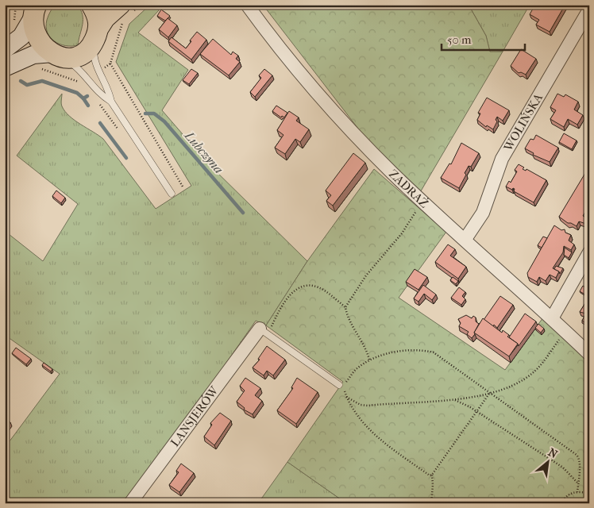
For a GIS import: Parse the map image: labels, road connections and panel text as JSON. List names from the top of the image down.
{
  "streets": {
    "street": ["WOLIŃSKA", "ZADRAŻ", "LANSJERÓW"]
  },
  "crossings": [
    ["WOLIŃSKA", "ZADRAŻ"]
  ],
  "water": ["Lubczyna"],
  "scale_bar": "50 m",
  "north": "top right"
}
